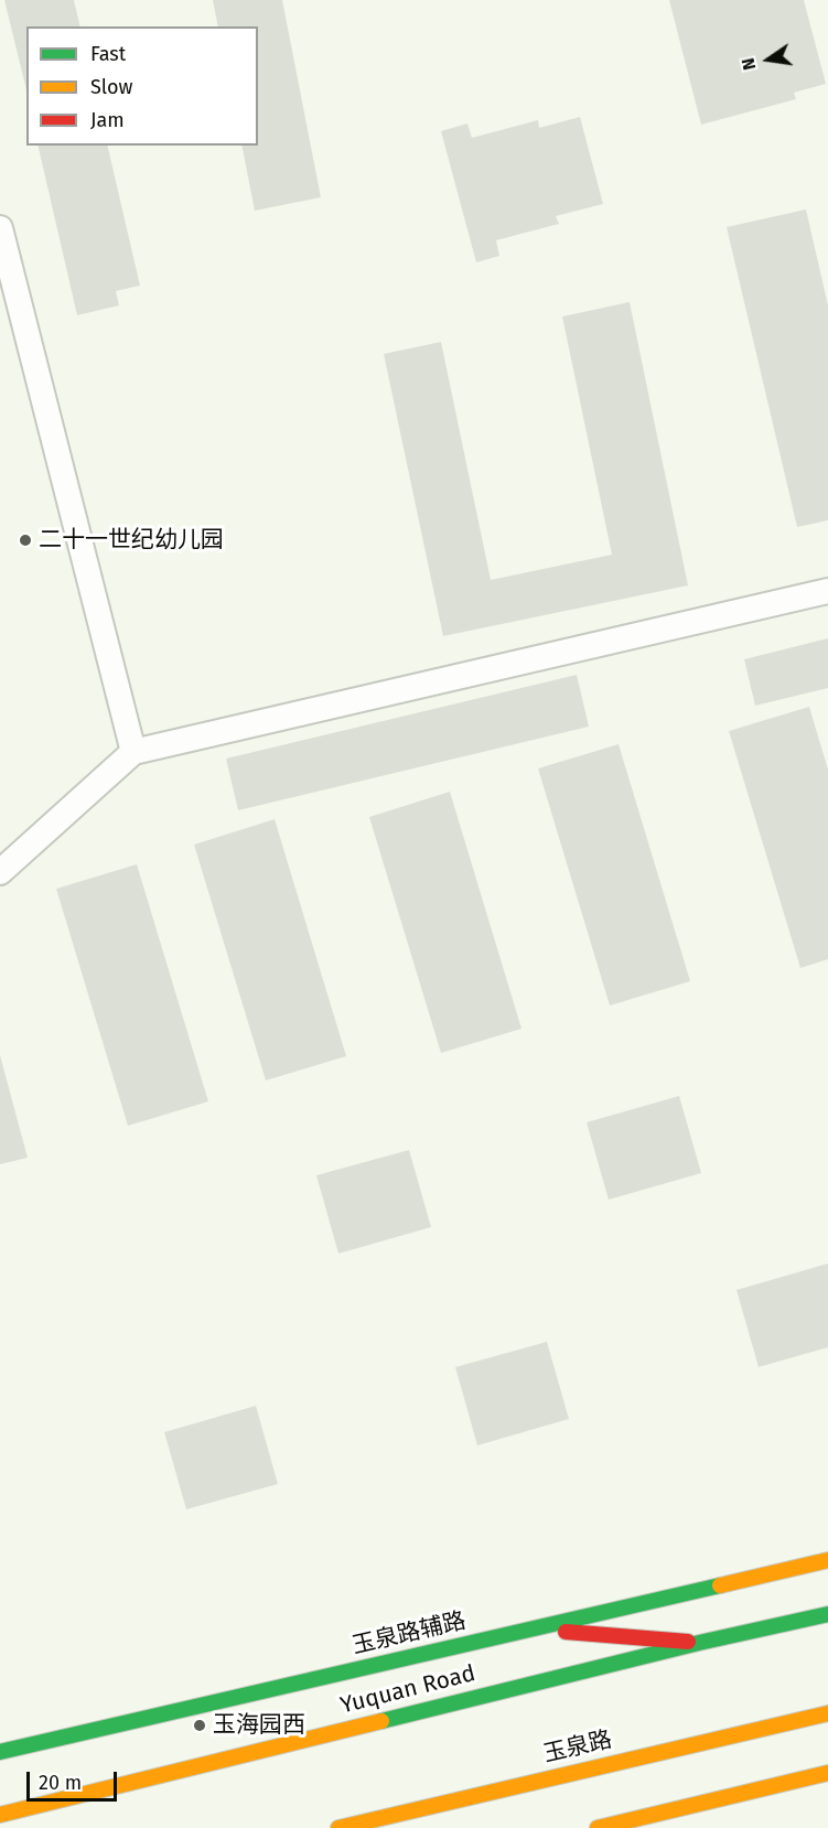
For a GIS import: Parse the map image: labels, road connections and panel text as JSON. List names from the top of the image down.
{
  "streets": {
    "main road": ["玉泉路辅路", "Yuquan Road", "玉泉路"]
  },
  "places": ["二十一世纪幼儿园", "玉海园西"],
  "legend": ["Fast", "Slow", "Jam"],
  "scale_bar": "20 m",
  "north": "left"
}
